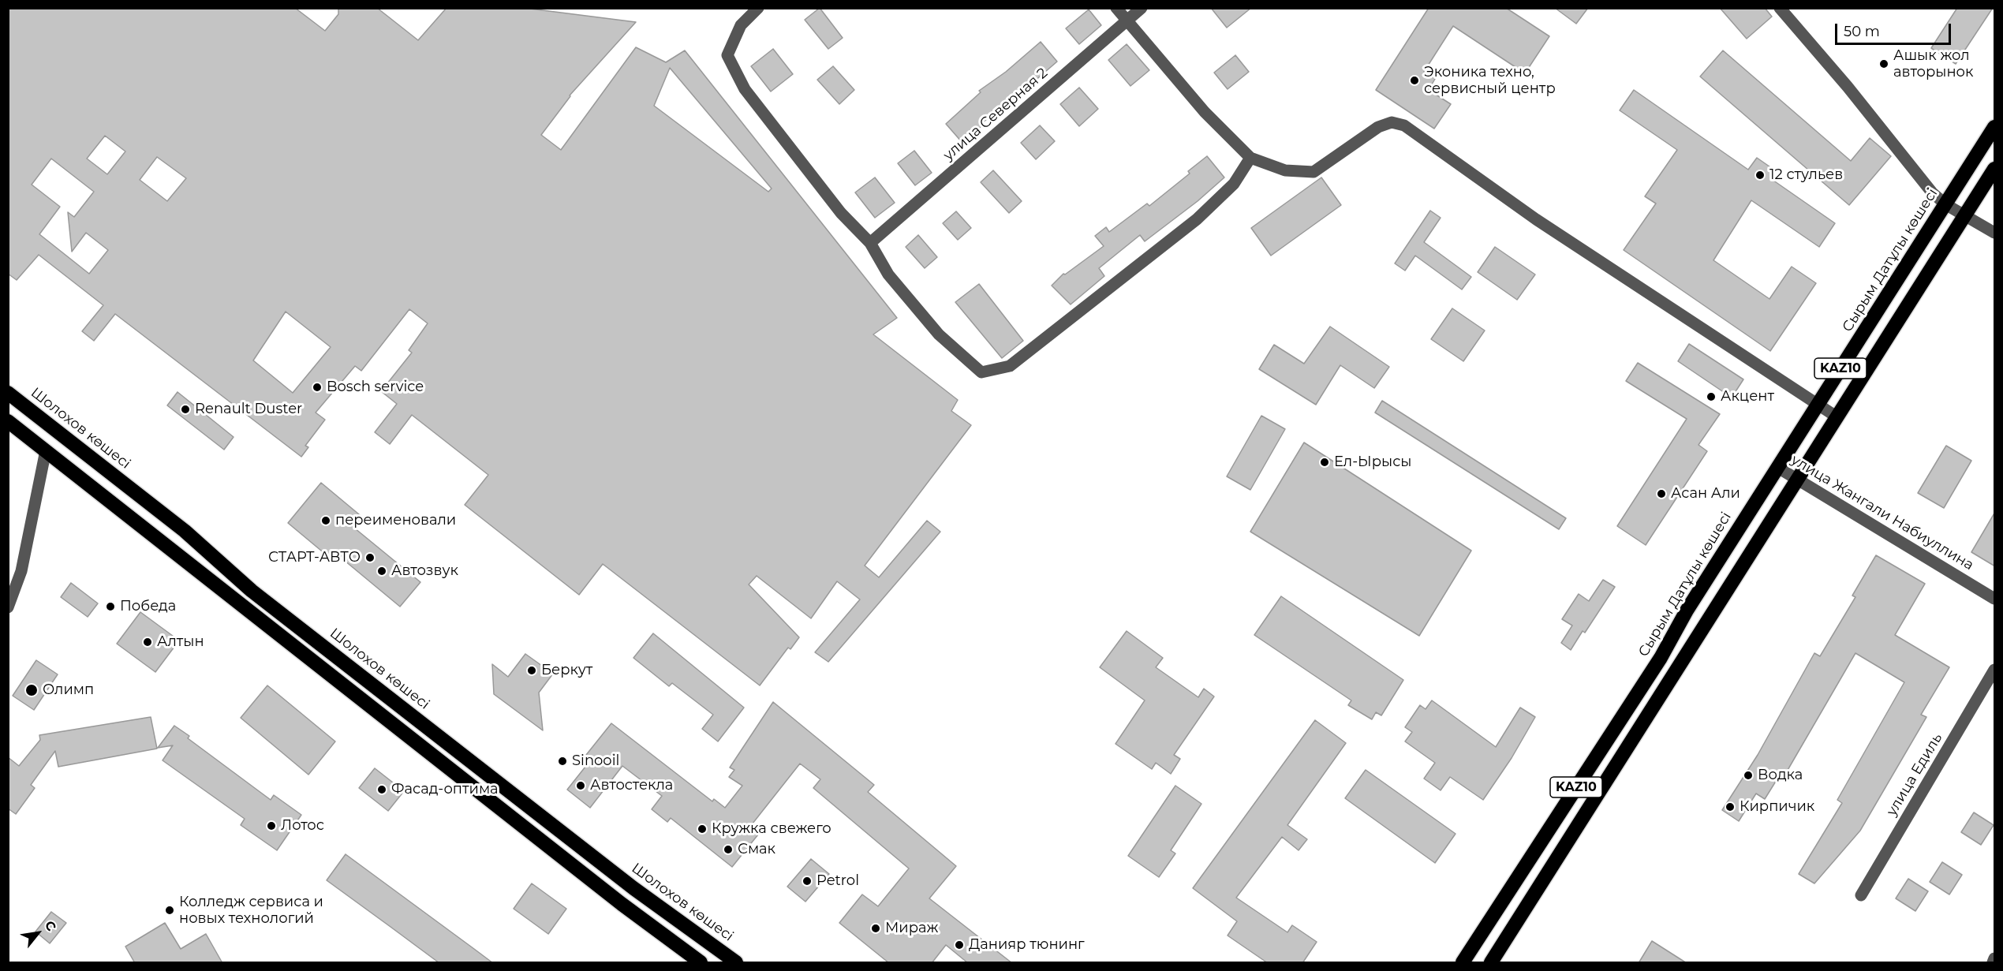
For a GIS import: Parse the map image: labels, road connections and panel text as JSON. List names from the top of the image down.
{
  "streets": {
    "highway": ["Сырым Датұлы көшесі", "KAZ10", "Шолохов көшесі"],
    "street": ["улица Северная 2", "улица Жангали Набиуллина", "улица Едиль"]
  },
  "crossings": [
    ["Сырым Датұлы көшесі", "улица Жангали Набиуллина"],
    ["KAZ10", "улица Жангали Набиуллина"]
  ],
  "places": [
    "Ашык жол авторынок",
    "Эконика техно, сервисный центр",
    "12 стульев",
    "Bosch service",
    "Акцент",
    "Renault Duster",
    "Ел-Ырысы",
    "Асан Али",
    "переименовали",
    "СТАРТ-АВТО",
    "Автозвук",
    "Победа",
    "Алтын",
    "Беркут",
    "Олимп",
    "Sinooil",
    "Водка",
    "Автостекла",
    "Фасад-оптима",
    "Кирпичик",
    "Лотос",
    "Кружка свежего",
    "Смак",
    "Petrol",
    "Колледж сервиса и новых технологий",
    "Мираж",
    "Данияр тюнинг"
  ],
  "scale_bar": "50 m",
  "north": "top right"
}
